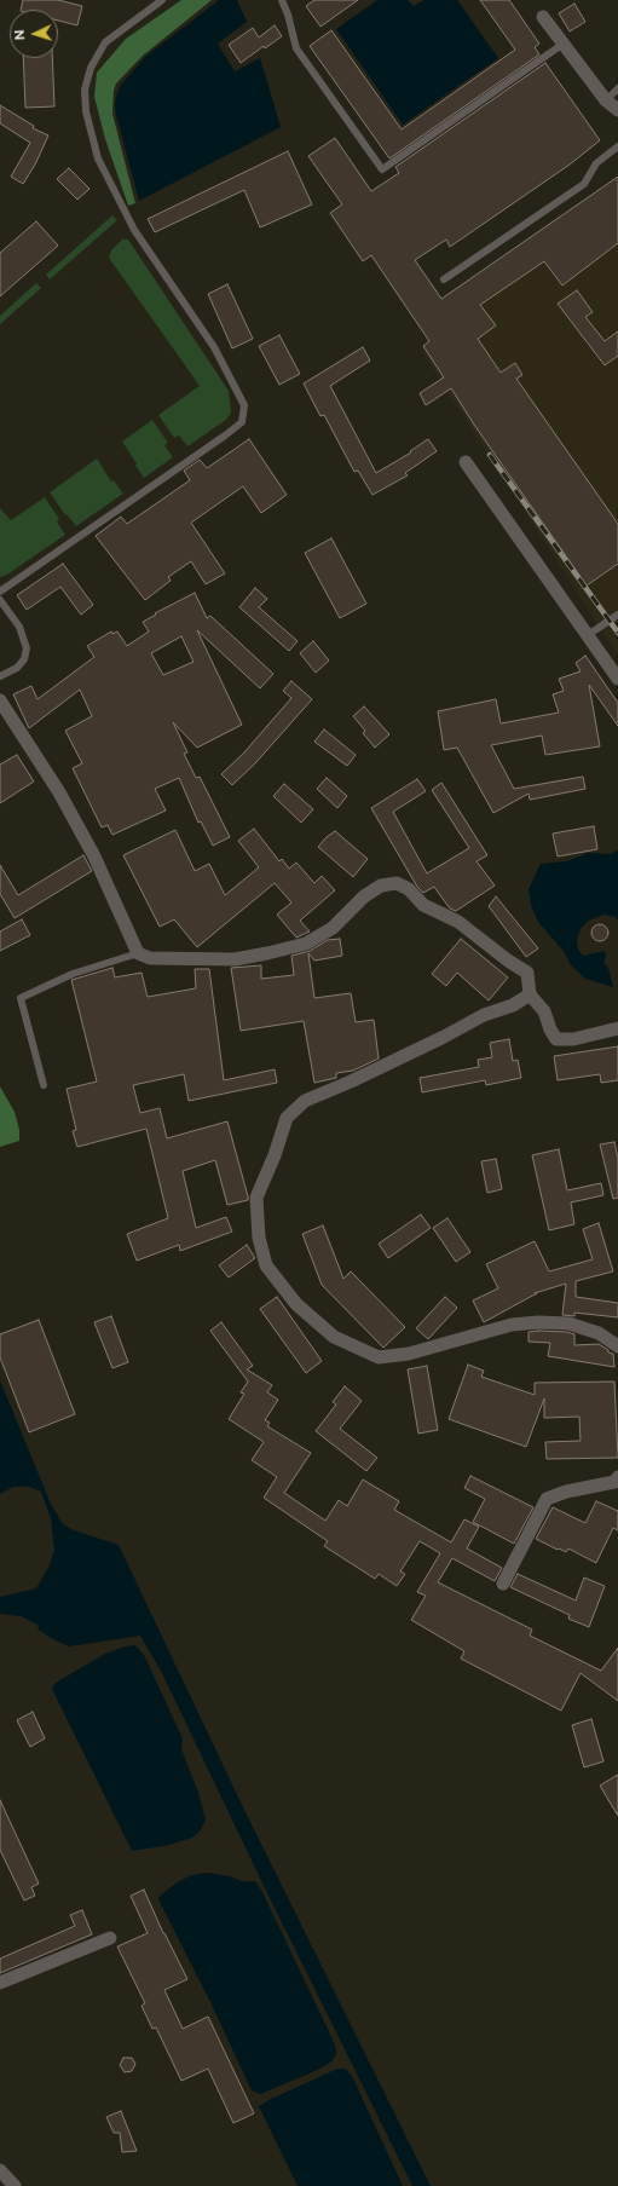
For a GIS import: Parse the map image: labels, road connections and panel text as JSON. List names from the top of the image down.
{
  "north": "left"
}
